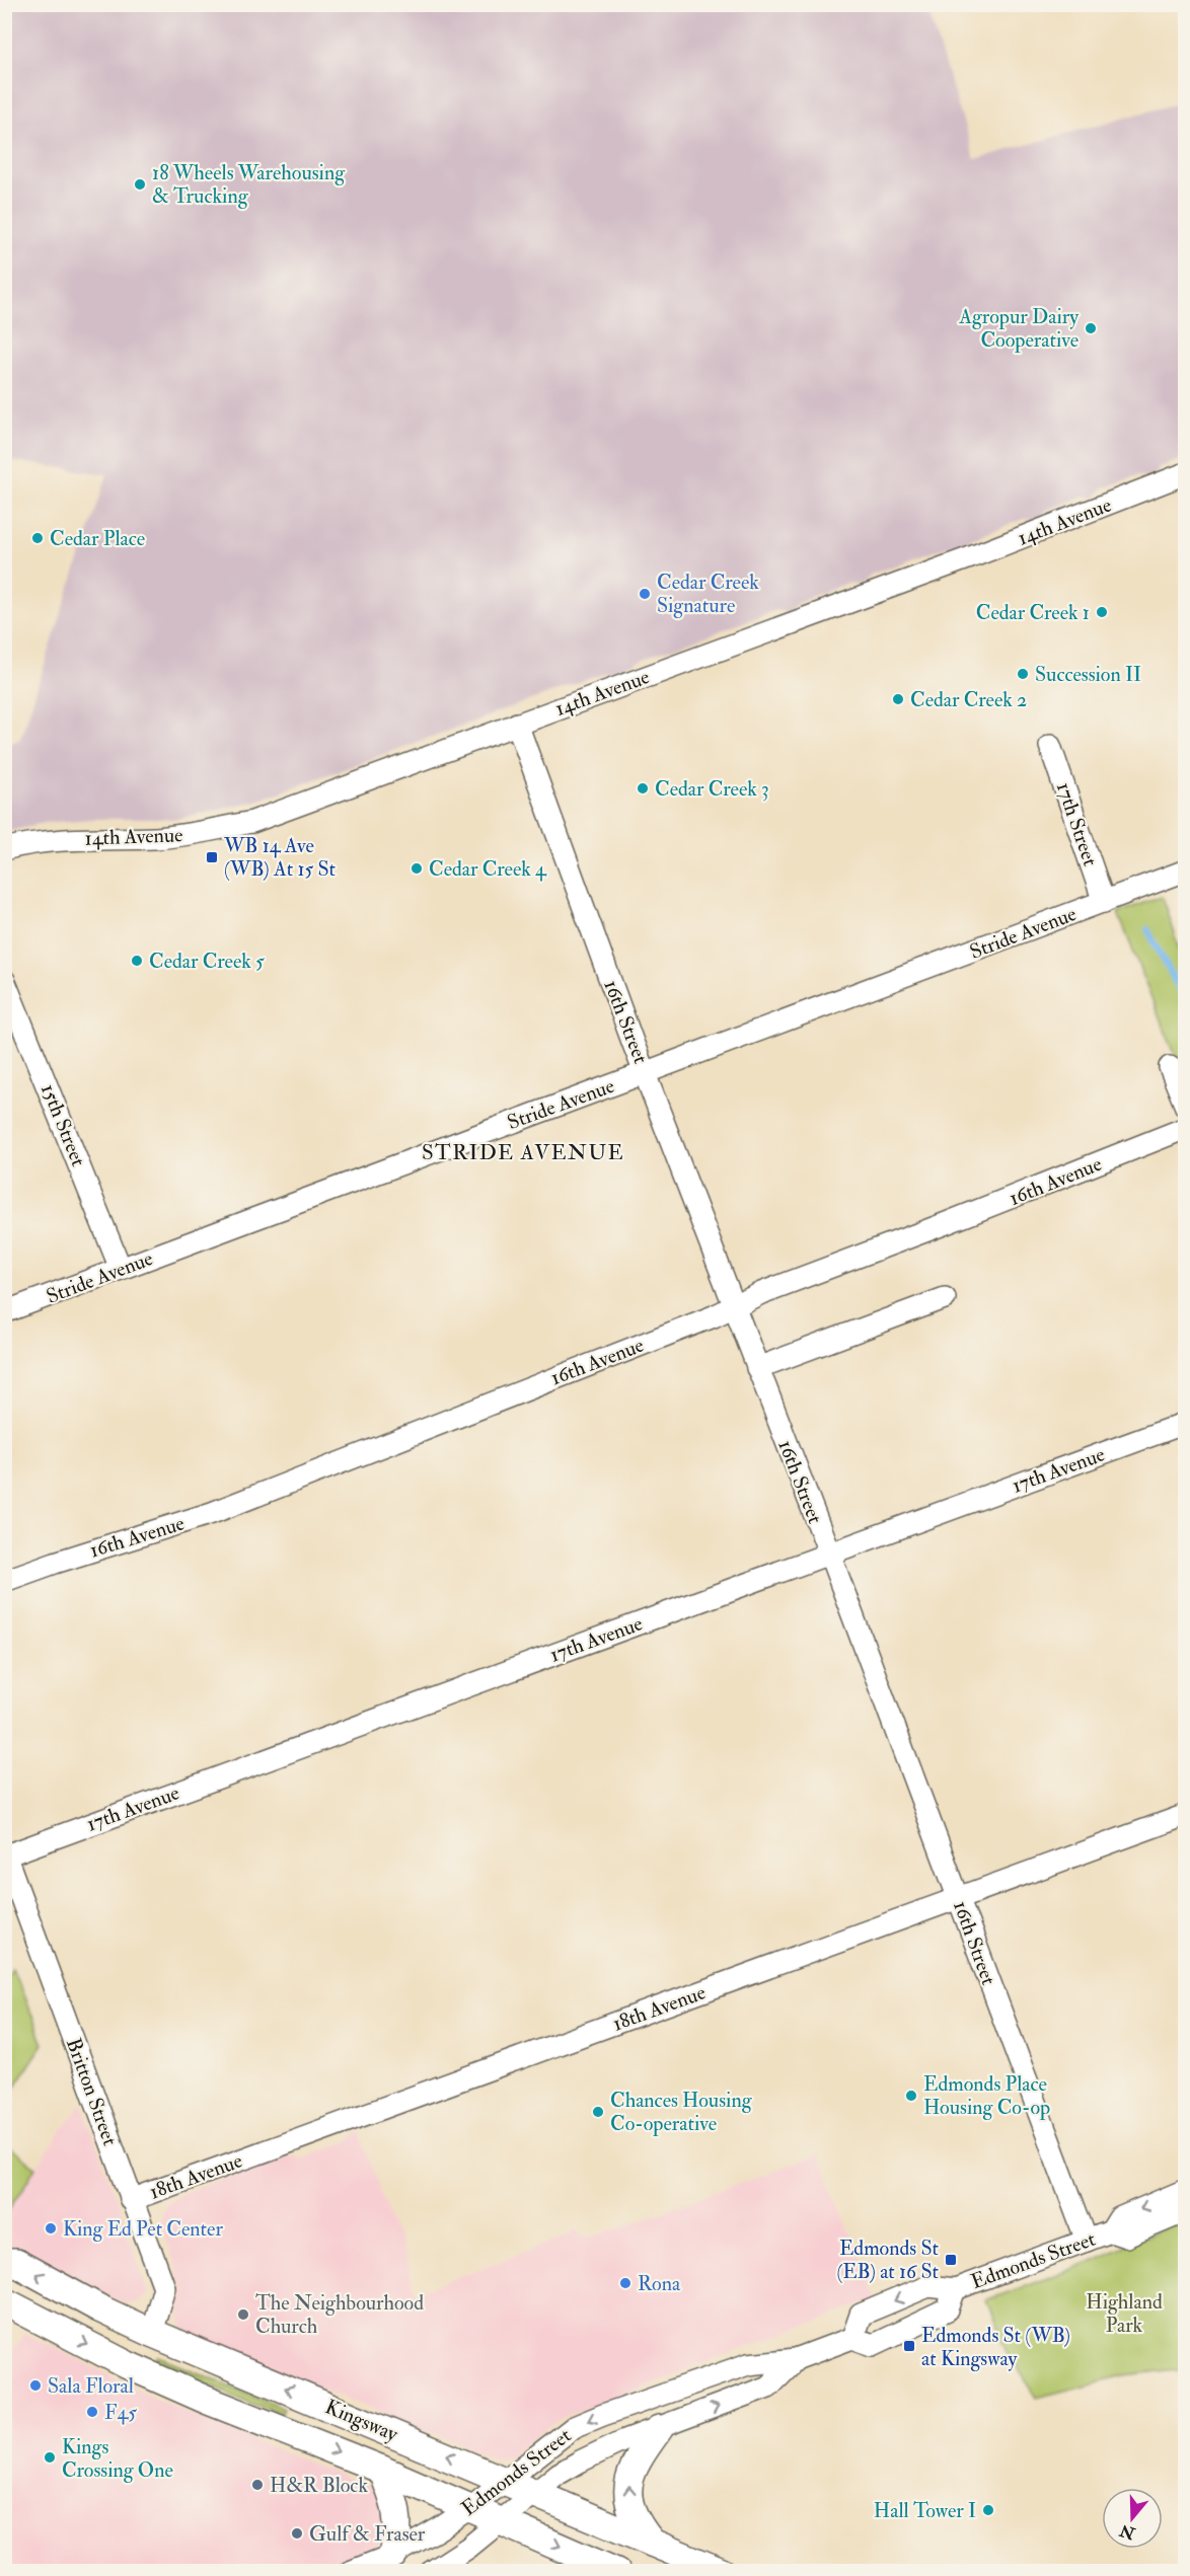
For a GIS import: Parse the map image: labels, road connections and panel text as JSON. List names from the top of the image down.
{
  "streets": {
    "main road": ["Kingsway"],
    "street": [
      "14th Avenue",
      "17th Street",
      "Stride Avenue",
      "16th Street",
      "15th Street",
      "16th Avenue",
      "17th Avenue",
      "18th Avenue",
      "Britton Street",
      "Edmonds Street"
    ]
  },
  "crossings": [
    ["14th Avenue", "16th Street"],
    ["17th Street", "Stride Avenue"],
    ["Stride Avenue", "16th Street"],
    ["Stride Avenue", "15th Street"],
    ["16th Street", "16th Avenue"],
    ["16th Street", "17th Avenue"],
    ["16th Street", "18th Avenue"],
    ["16th Street", "Edmonds Street"],
    ["17th Avenue", "Britton Street"],
    ["18th Avenue", "Britton Street"],
    ["Britton Street", "Kingsway"],
    ["Edmonds Street", "Kingsway"]
  ],
  "districts": ["STRIDE AVENUE"],
  "parks": ["Highland Park"],
  "places": {
    "other": [
      "18 Wheels Warehousing & Trucking",
      "Agropur Dairy Cooperative",
      "Cedar Place",
      "Cedar Creek Signature",
      "Cedar Creek 1",
      "Succession II",
      "Cedar Creek 2",
      "Cedar Creek 3",
      "Cedar Creek 4",
      "Cedar Creek 5",
      "Edmonds Place Housing Co-op",
      "Chances Housing Co-operative",
      "King Ed Pet Center",
      "Rona",
      "The Neighbourhood Church",
      "Sala Floral",
      "F45",
      "Kings Crossing One",
      "H&R Block",
      "Hall Tower I",
      "Gulf & Fraser"
    ],
    "transit": ["WB 14 Ave (WB) At 15 St", "Edmonds St (EB) at 16 St", "Edmonds St (WB) at Kingsway"]
  },
  "north": "bottom"
}
